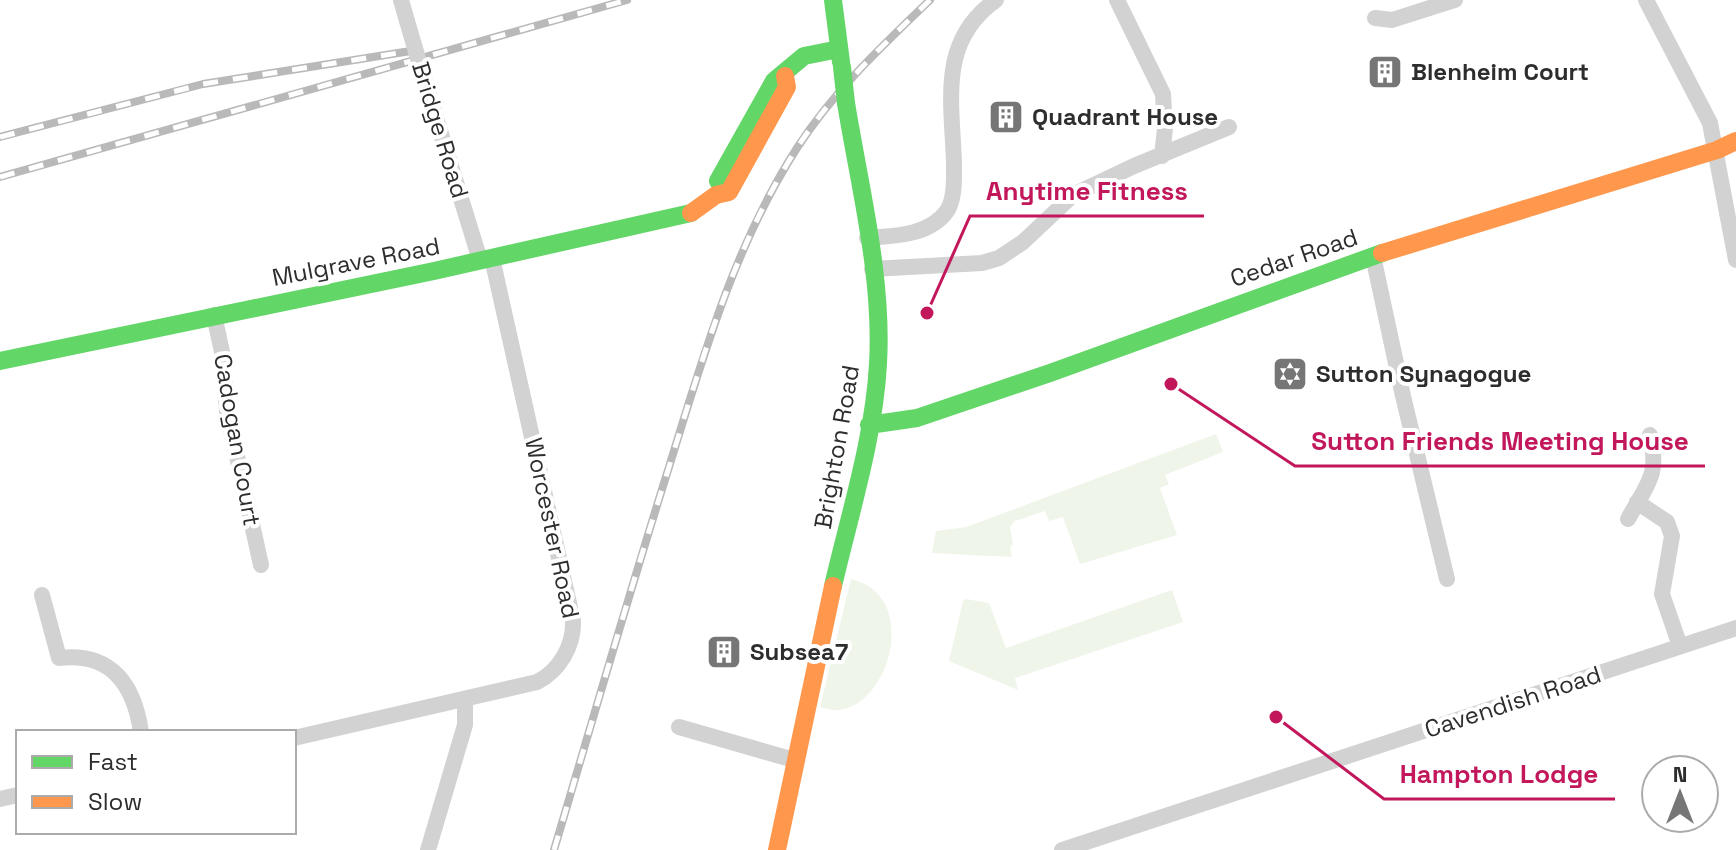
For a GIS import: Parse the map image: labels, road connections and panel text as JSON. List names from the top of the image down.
{
  "streets": {
    "street": [
      "Bridge Road",
      "Cedar Road",
      "Mulgrave Road",
      "Cadogan Court",
      "Brighton Road",
      "Worcester Road",
      "Cavendish Road"
    ]
  },
  "crossings": [
    ["Bridge Road", "Mulgrave Road"],
    ["Bridge Road", "Worcester Road"],
    ["Cedar Road", "Brighton Road"],
    ["Mulgrave Road", "Cadogan Court"],
    ["Mulgrave Road", "Brighton Road"],
    ["Mulgrave Road", "Worcester Road"]
  ],
  "places": {
    "building": ["Blenheim Court", "Quadrant House", "Subsea7"],
    "other": ["Anytime Fitness", "Sutton Friends Meeting House", "Hampton Lodge"],
    "synagogue": ["Sutton Synagogue"]
  },
  "legend": ["Fast", "Slow"],
  "north": "top"
}
